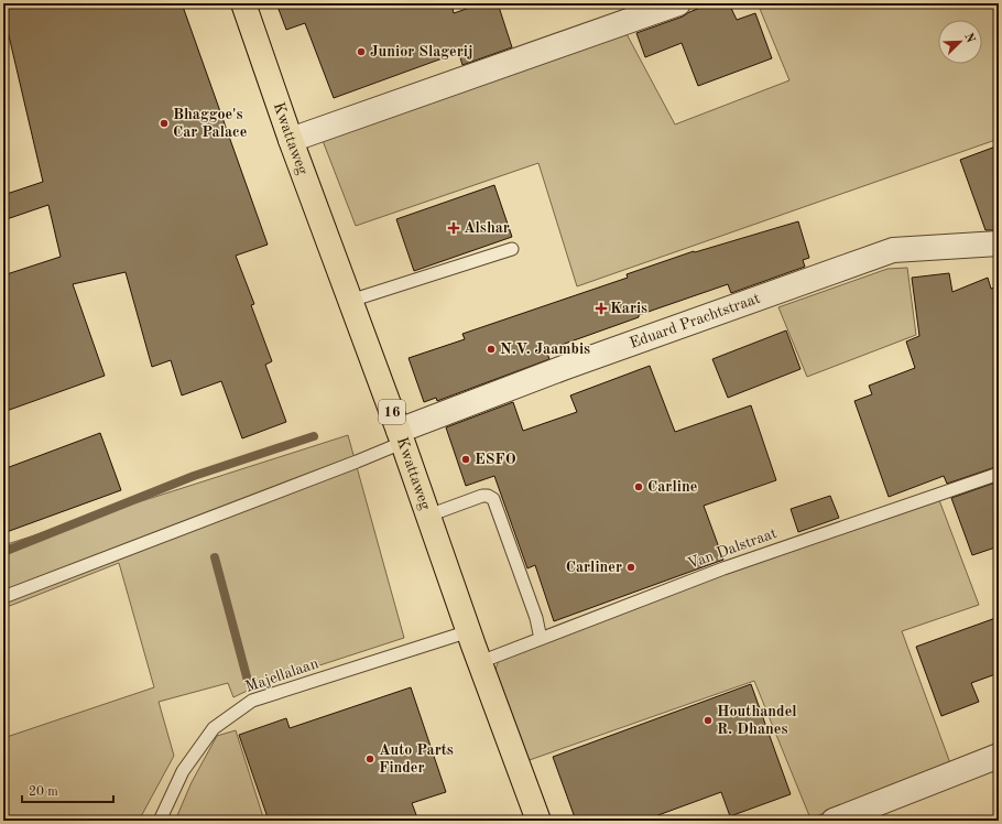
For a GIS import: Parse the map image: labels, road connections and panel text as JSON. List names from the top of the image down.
{
  "streets": {
    "main road": ["Kwattaweg", "16"],
    "street": ["Eduard Prachtstraat"],
    "lane": ["Van Dalstraat", "Majellalaan"]
  },
  "crossings": [
    ["Kwattaweg", "Eduard Prachtstraat"],
    ["Kwattaweg", "Van Dalstraat"],
    ["Kwattaweg", "Majellalaan"]
  ],
  "places": {
    "other": [
      "Junior Slagerij",
      "Bhaggoe's Car Palace",
      "N.V. Jaambis",
      "ESFO",
      "Carline",
      "Carliner",
      "Houthandel R. Dhanes",
      "Auto Parts Finder"
    ],
    "health": ["Alshar", "Karis"]
  },
  "scale_bar": "20 m",
  "north": "top right"
}
